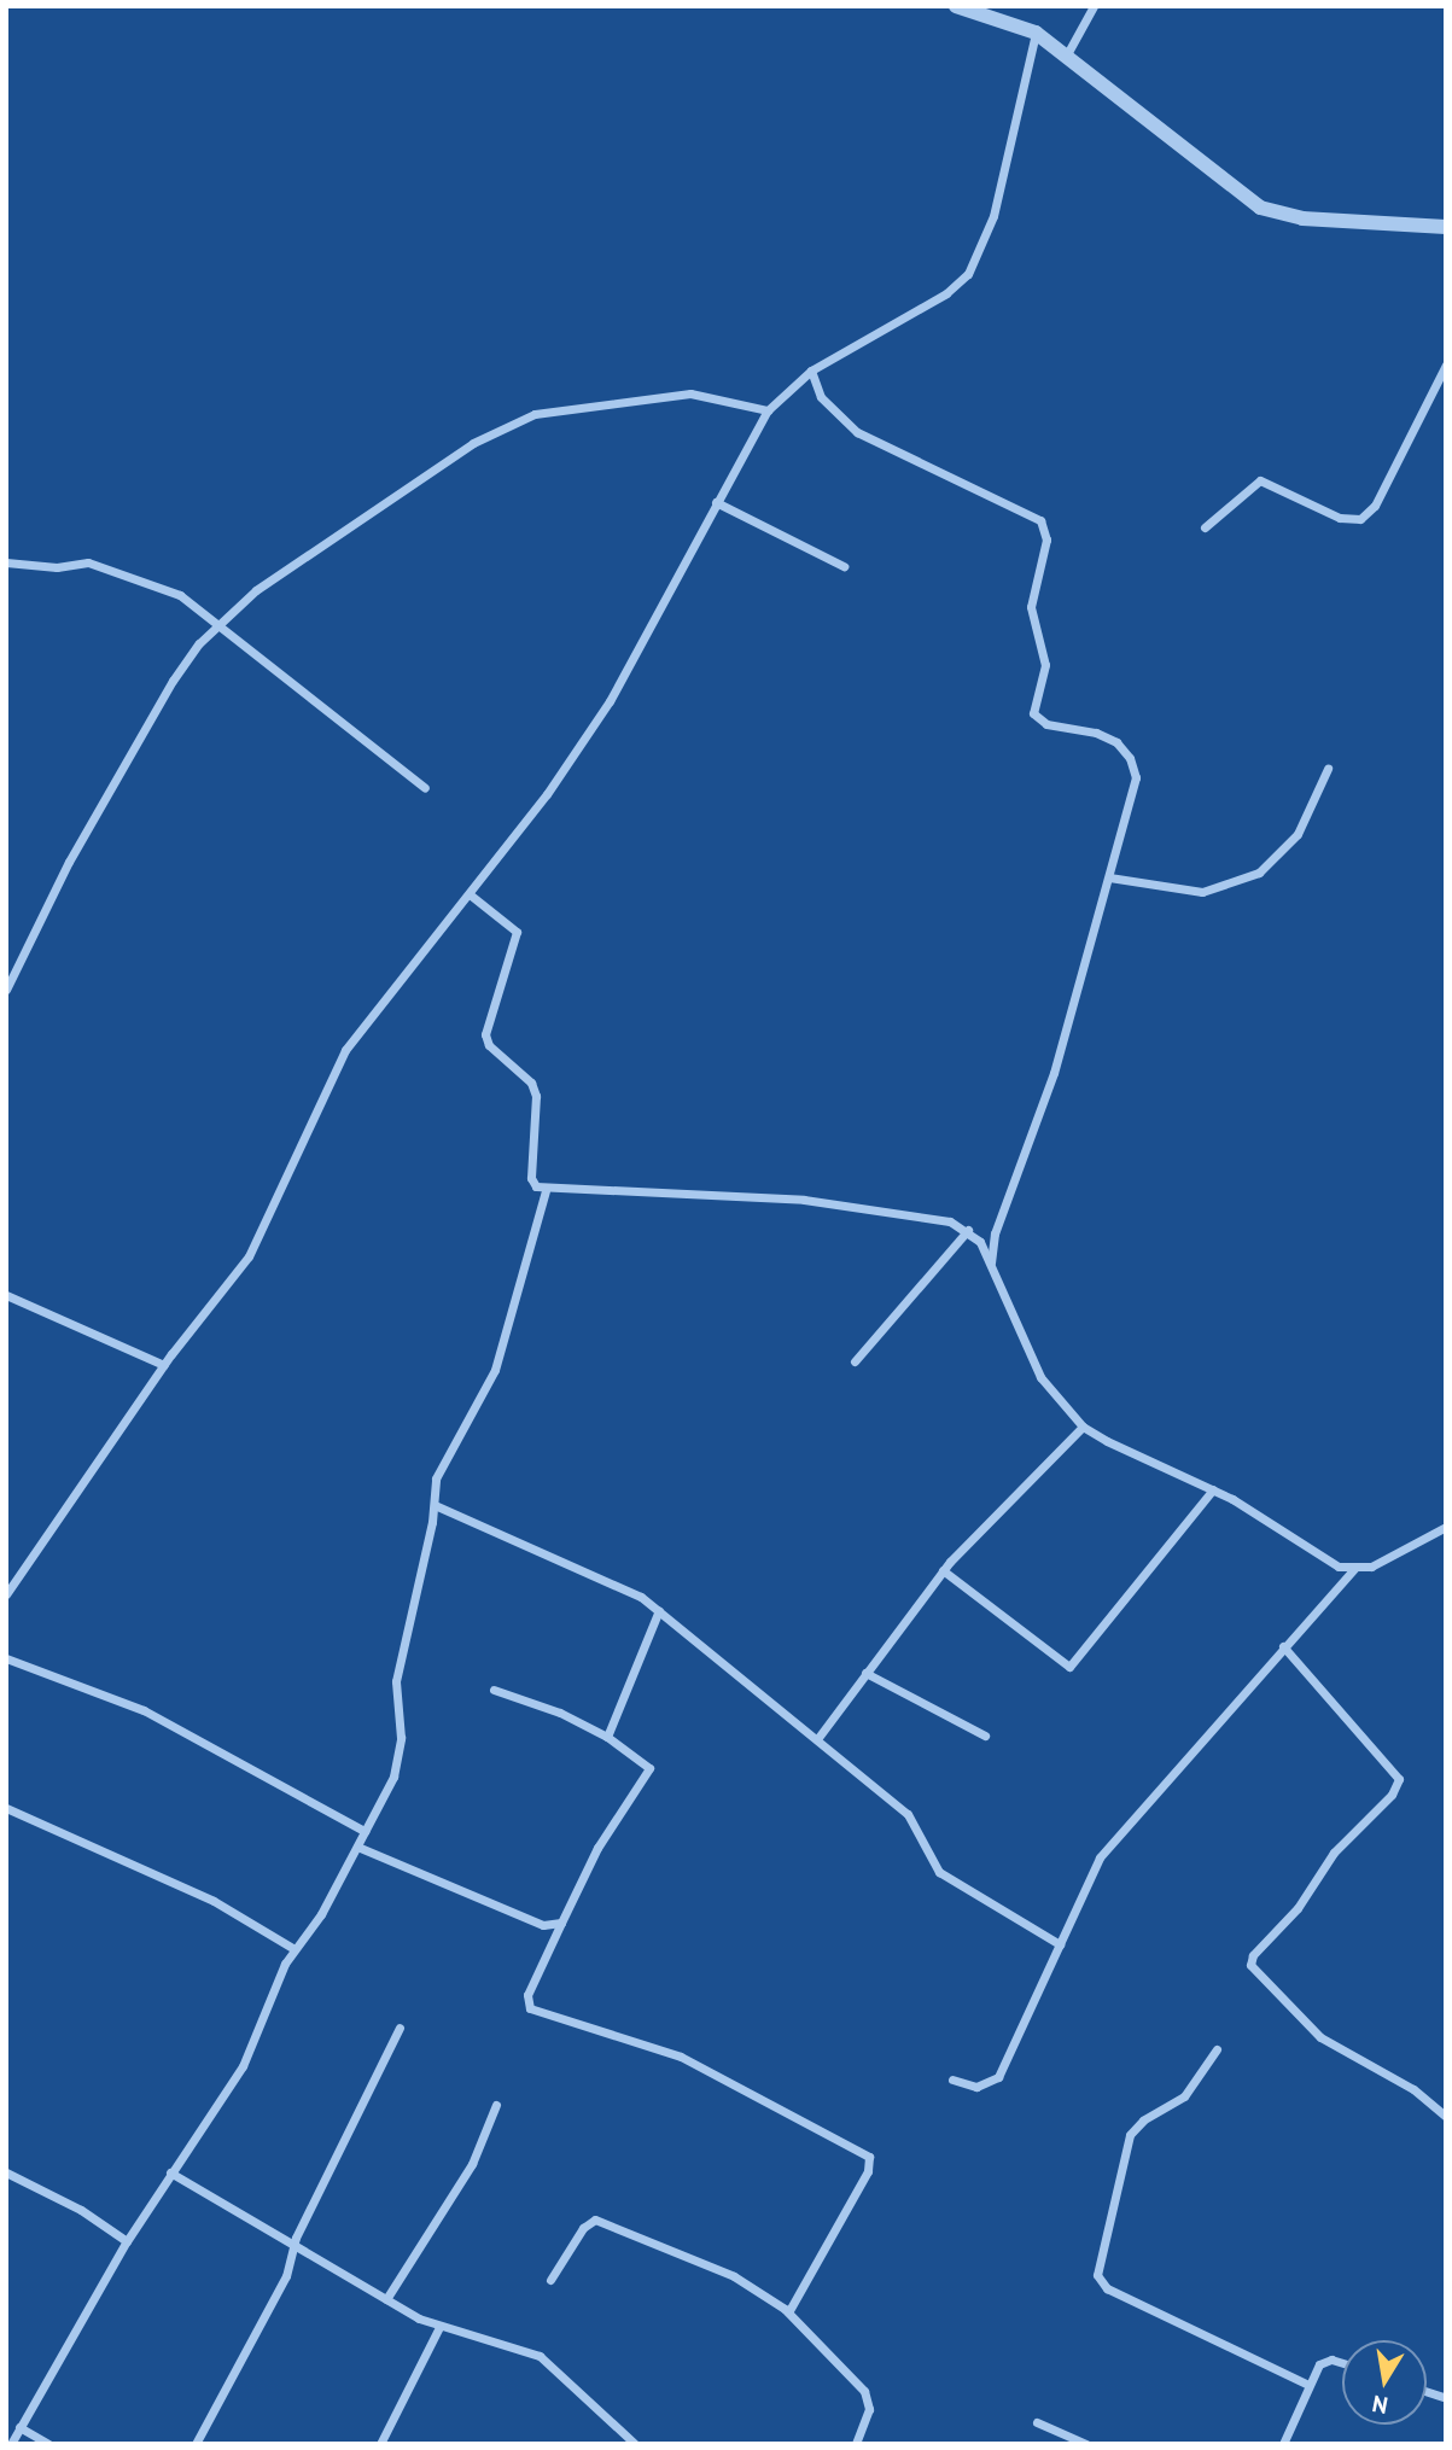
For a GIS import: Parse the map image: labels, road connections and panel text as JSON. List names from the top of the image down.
{
  "north": "bottom"
}
